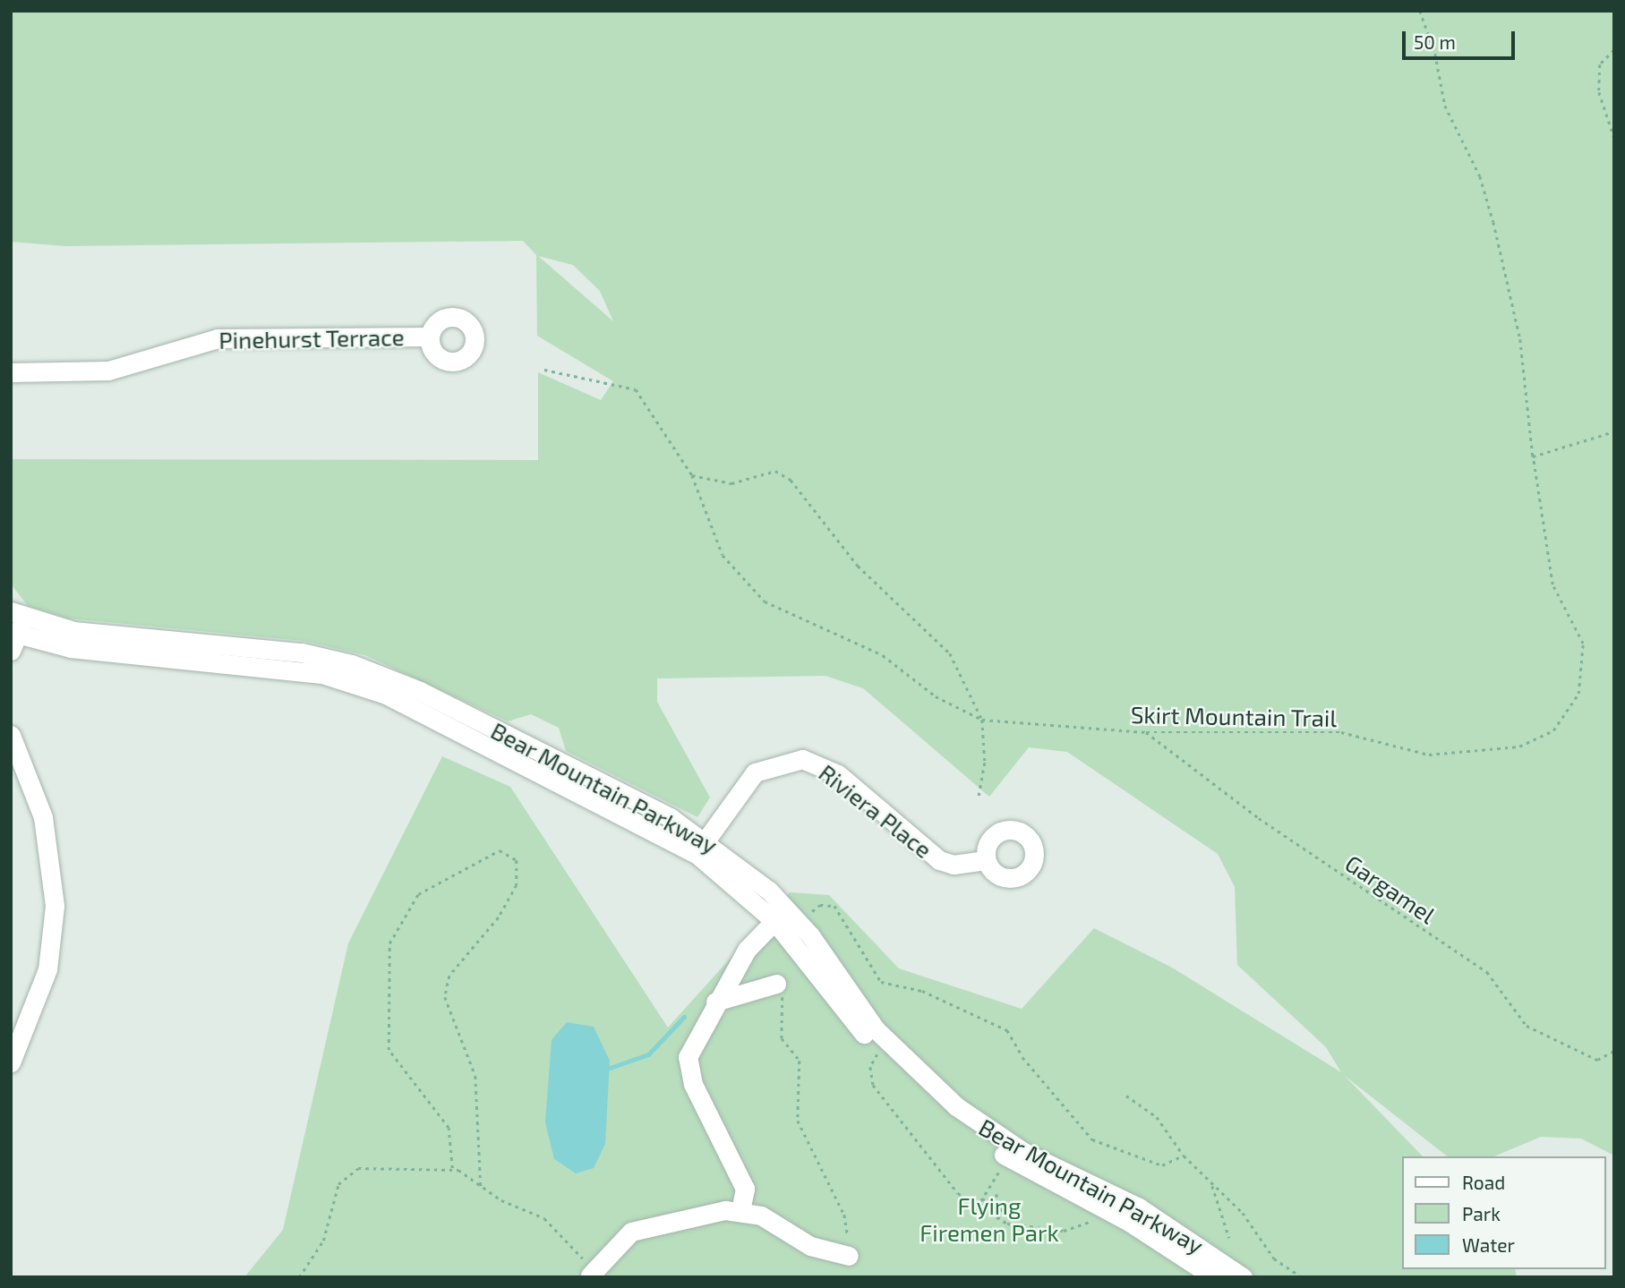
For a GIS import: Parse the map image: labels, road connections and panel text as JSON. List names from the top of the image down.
{
  "streets": {
    "street": ["Pinehurst Terrace", "Bear Mountain Parkway", "Riviera Place"],
    "path": ["Skirt Mountain Trail", "Gargamel"]
  },
  "crossings": [
    ["Skirt Mountain Trail", "Gargamel"],
    ["Bear Mountain Parkway", "Riviera Place"]
  ],
  "parks": ["Flying Firemen Park"],
  "legend": ["Road", "Park", "Water"],
  "scale_bar": "50 m"
}
